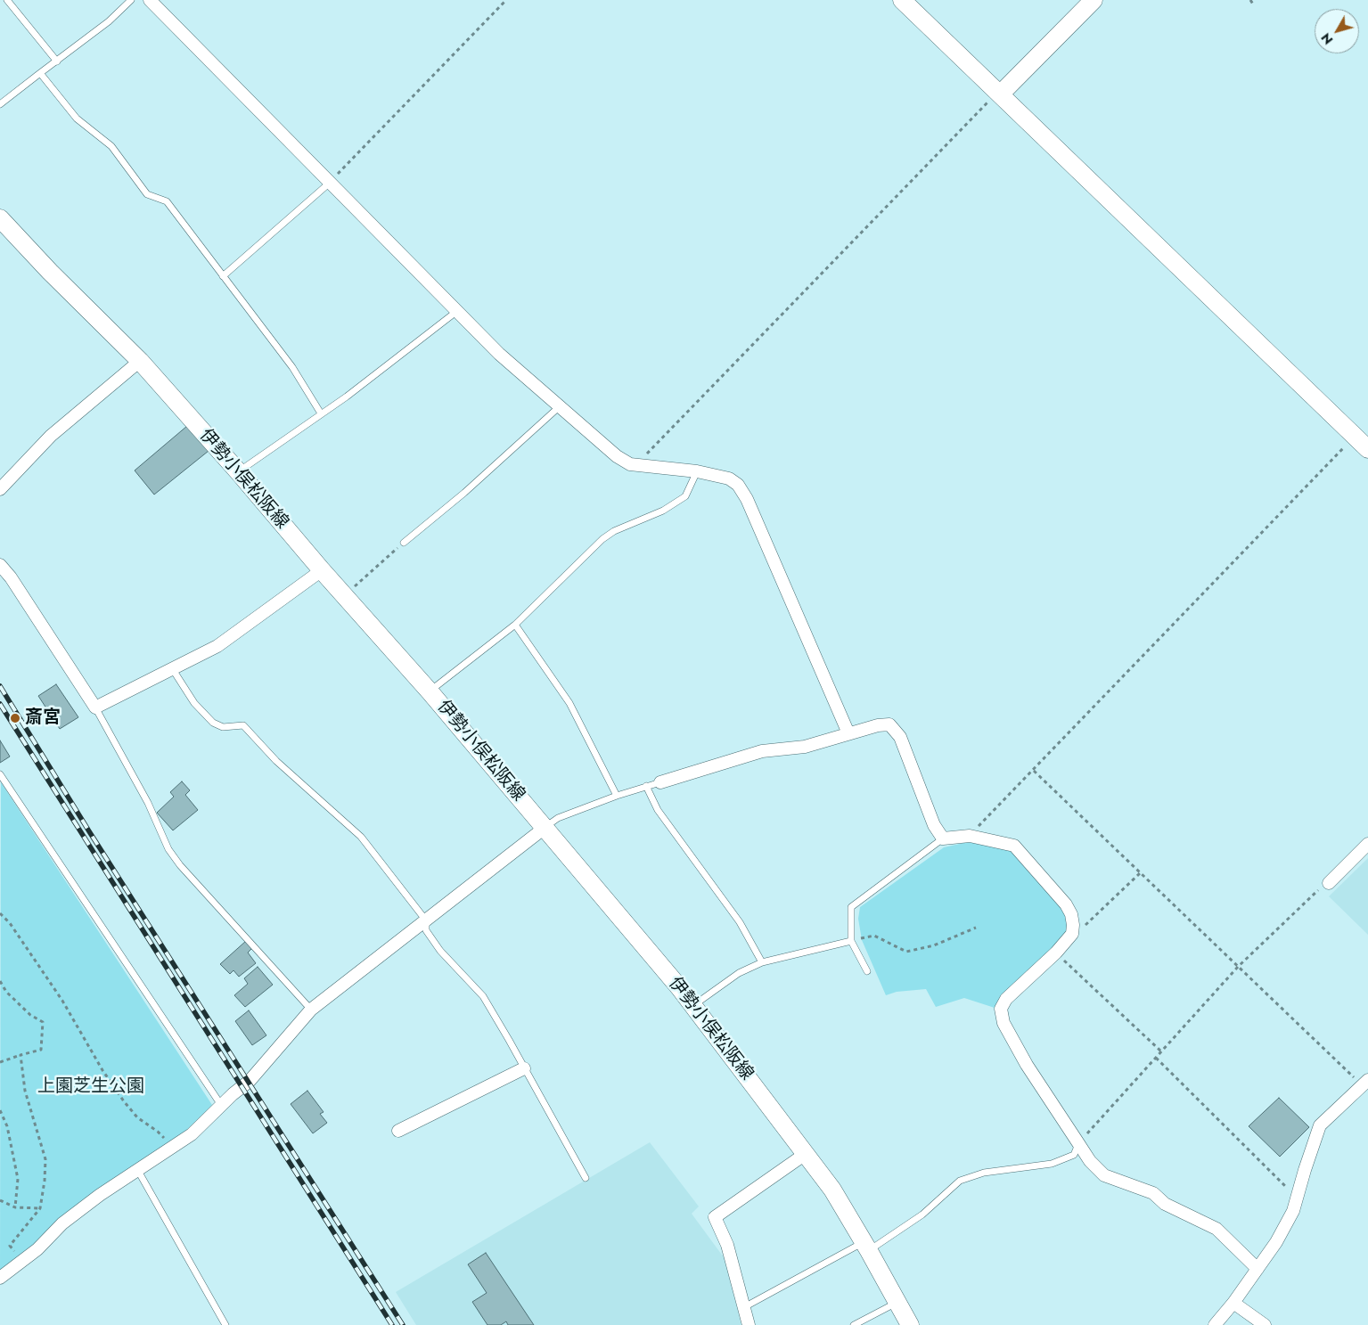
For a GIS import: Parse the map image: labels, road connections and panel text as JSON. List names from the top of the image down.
{
  "streets": {
    "main road": ["伊勢小俣松阪線"]
  },
  "parks": ["上園芝生公園"],
  "places": ["斎宮"],
  "north": "bottom left"
}
